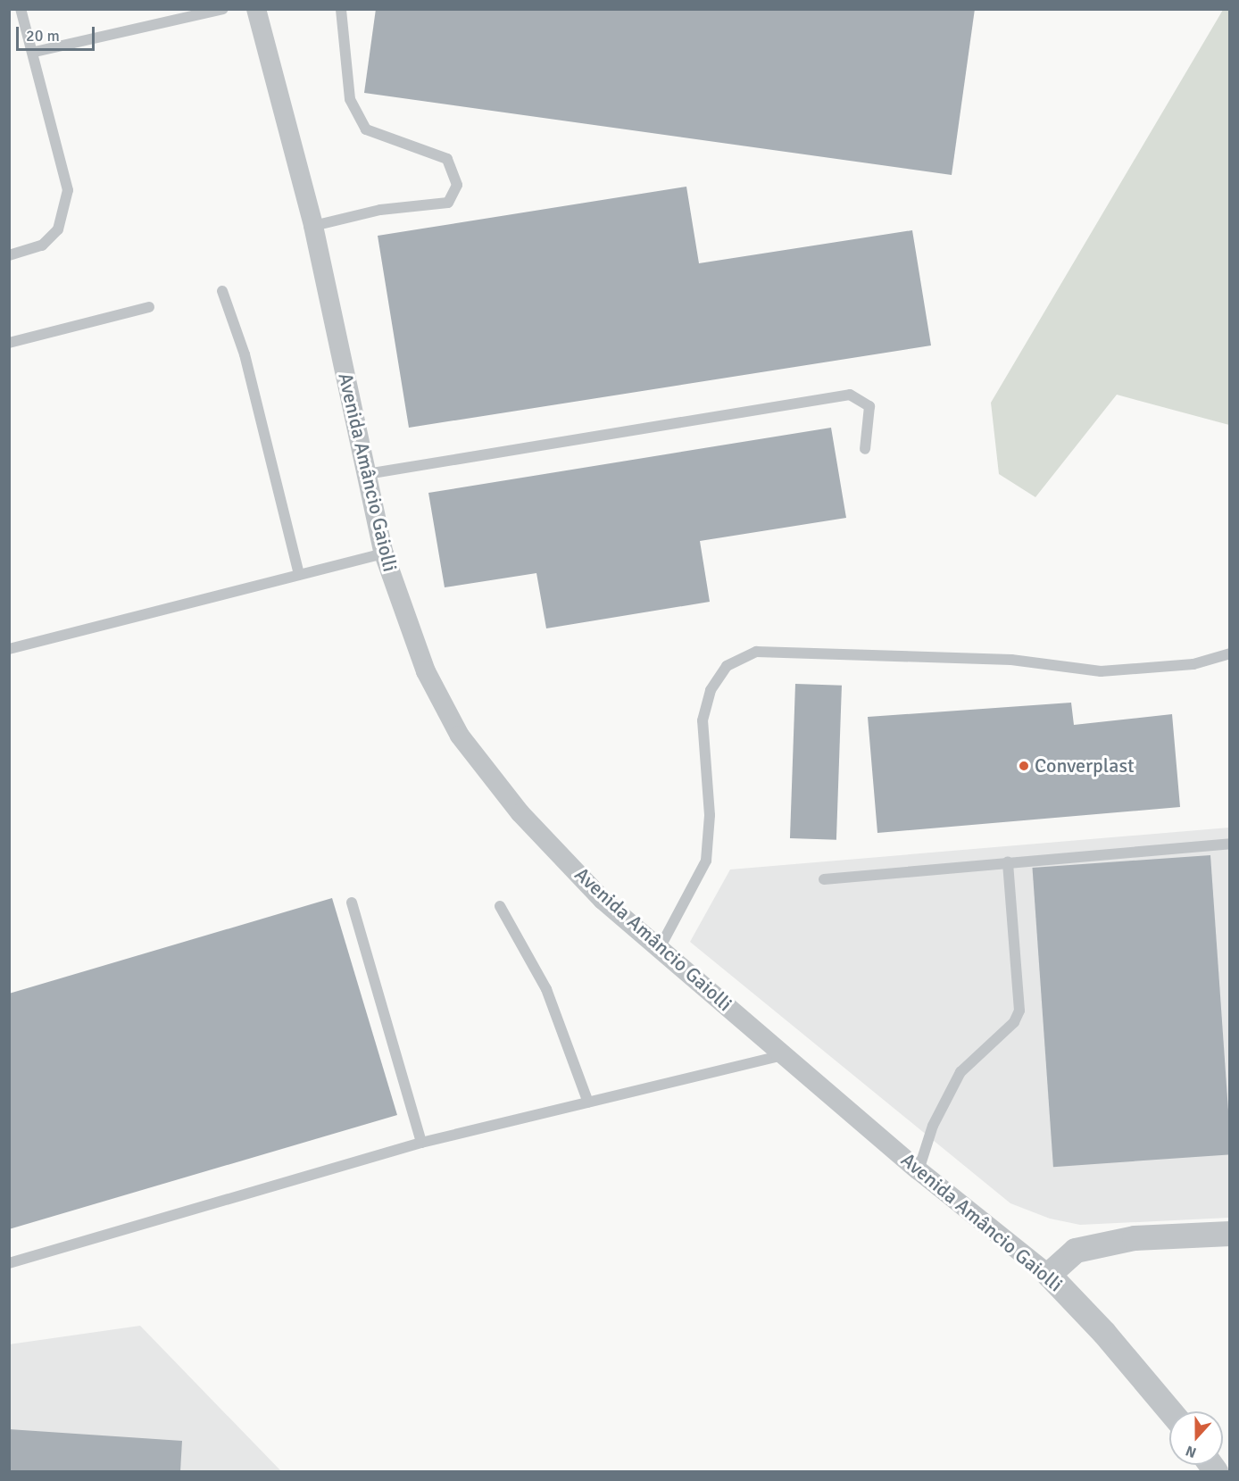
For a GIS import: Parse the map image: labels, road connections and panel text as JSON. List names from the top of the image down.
{
  "streets": {
    "street": ["Avenida Amâncio Gaiolli"]
  },
  "places": ["Converplast"],
  "scale_bar": "20 m",
  "north": "bottom"
}
